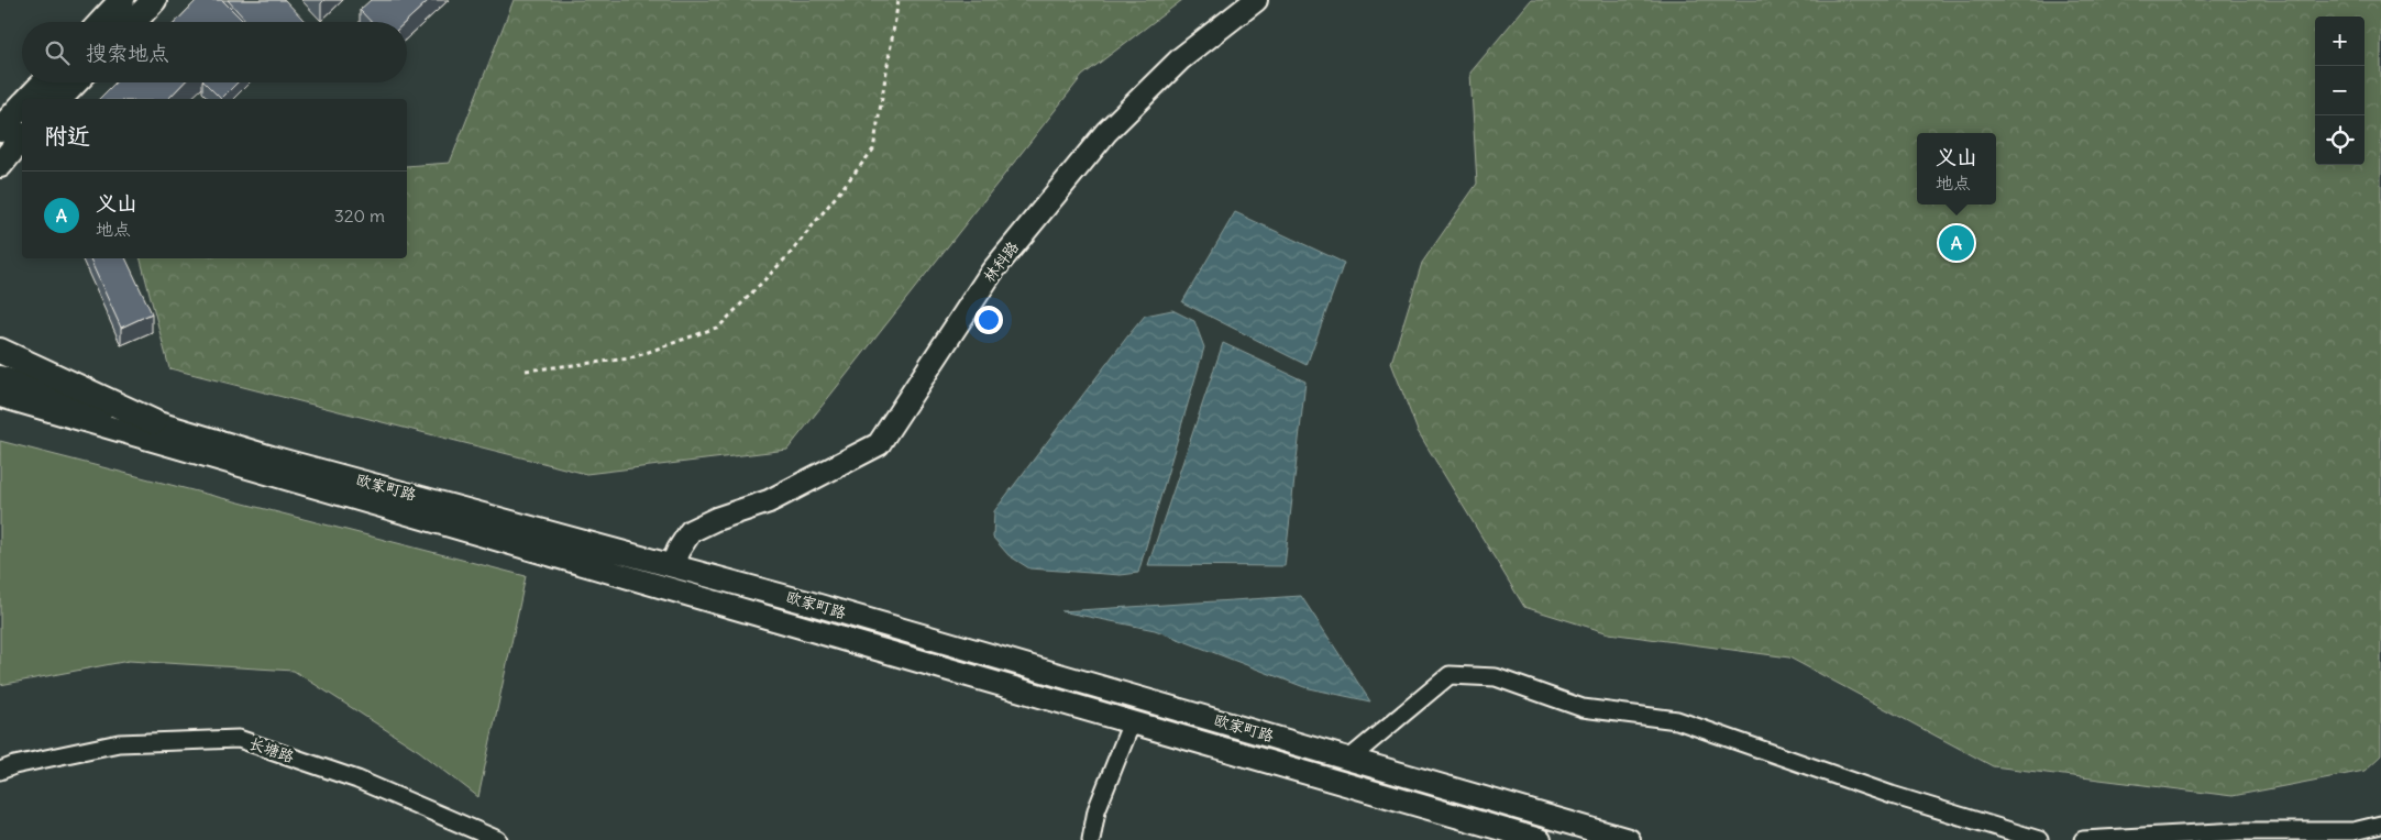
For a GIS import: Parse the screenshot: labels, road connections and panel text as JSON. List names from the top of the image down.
{
  "streets": {
    "main road": ["林科路", "欧家町路"],
    "street": ["长塘路"]
  },
  "crossings": [
    ["林科路", "欧家町路"]
  ],
  "page": {
    "map_buttons": ["+", "−"],
    "search": "搜索地点",
    "heading": "附近",
    "popup": ["义山", "地点"],
    "list": [
      {
        "mark": "A",
        "name": "义山",
        "note": "地点",
        "value": "320 m"
      }
    ],
    "pins": "A"
  }
}
